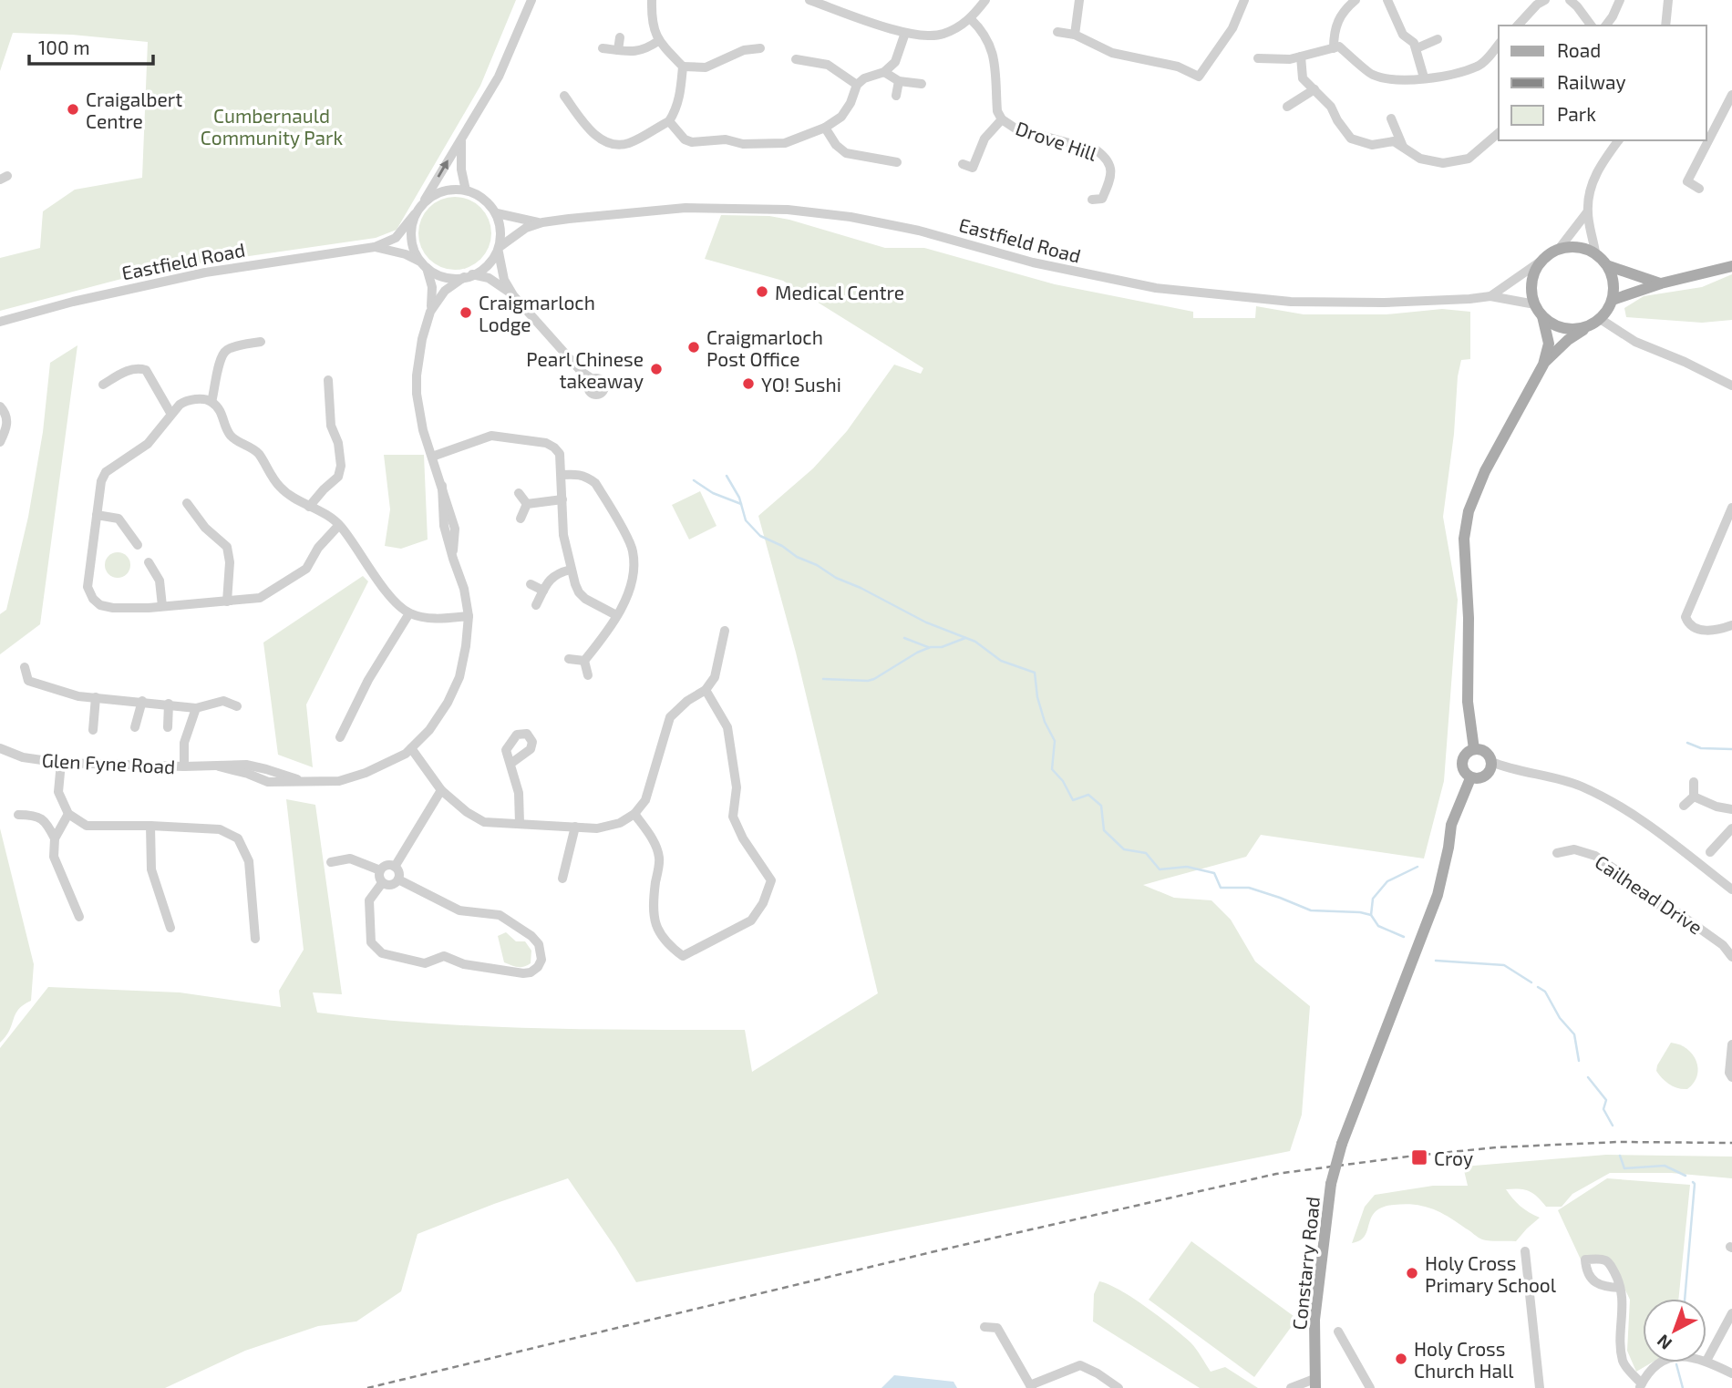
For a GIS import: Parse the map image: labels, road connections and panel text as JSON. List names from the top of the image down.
{
  "streets": {
    "main road": ["Constarry Road"],
    "street": [
      "Drove Hill",
      "Eastfield Road",
      "Glen Fyne Road",
      "Cailhead Drive"
    ]
  },
  "crossings": [
    ["Eastfield Road", "Glen Fyne Road"]
  ],
  "parks": ["Cumbernauld Community Park"],
  "places": {
    "other": [
      "Craigalbert Centre",
      "Medical Centre",
      "Craigmarloch Lodge",
      "Craigmarloch Post Office",
      "Pearl Chinese takeaway",
      "YO! Sushi",
      "Holy Cross Primary School",
      "Holy Cross Church Hall"
    ],
    "transit": ["Croy"]
  },
  "legend": ["Road", "Railway", "Park"],
  "scale_bar": "100 m",
  "north": "bottom left"
}
